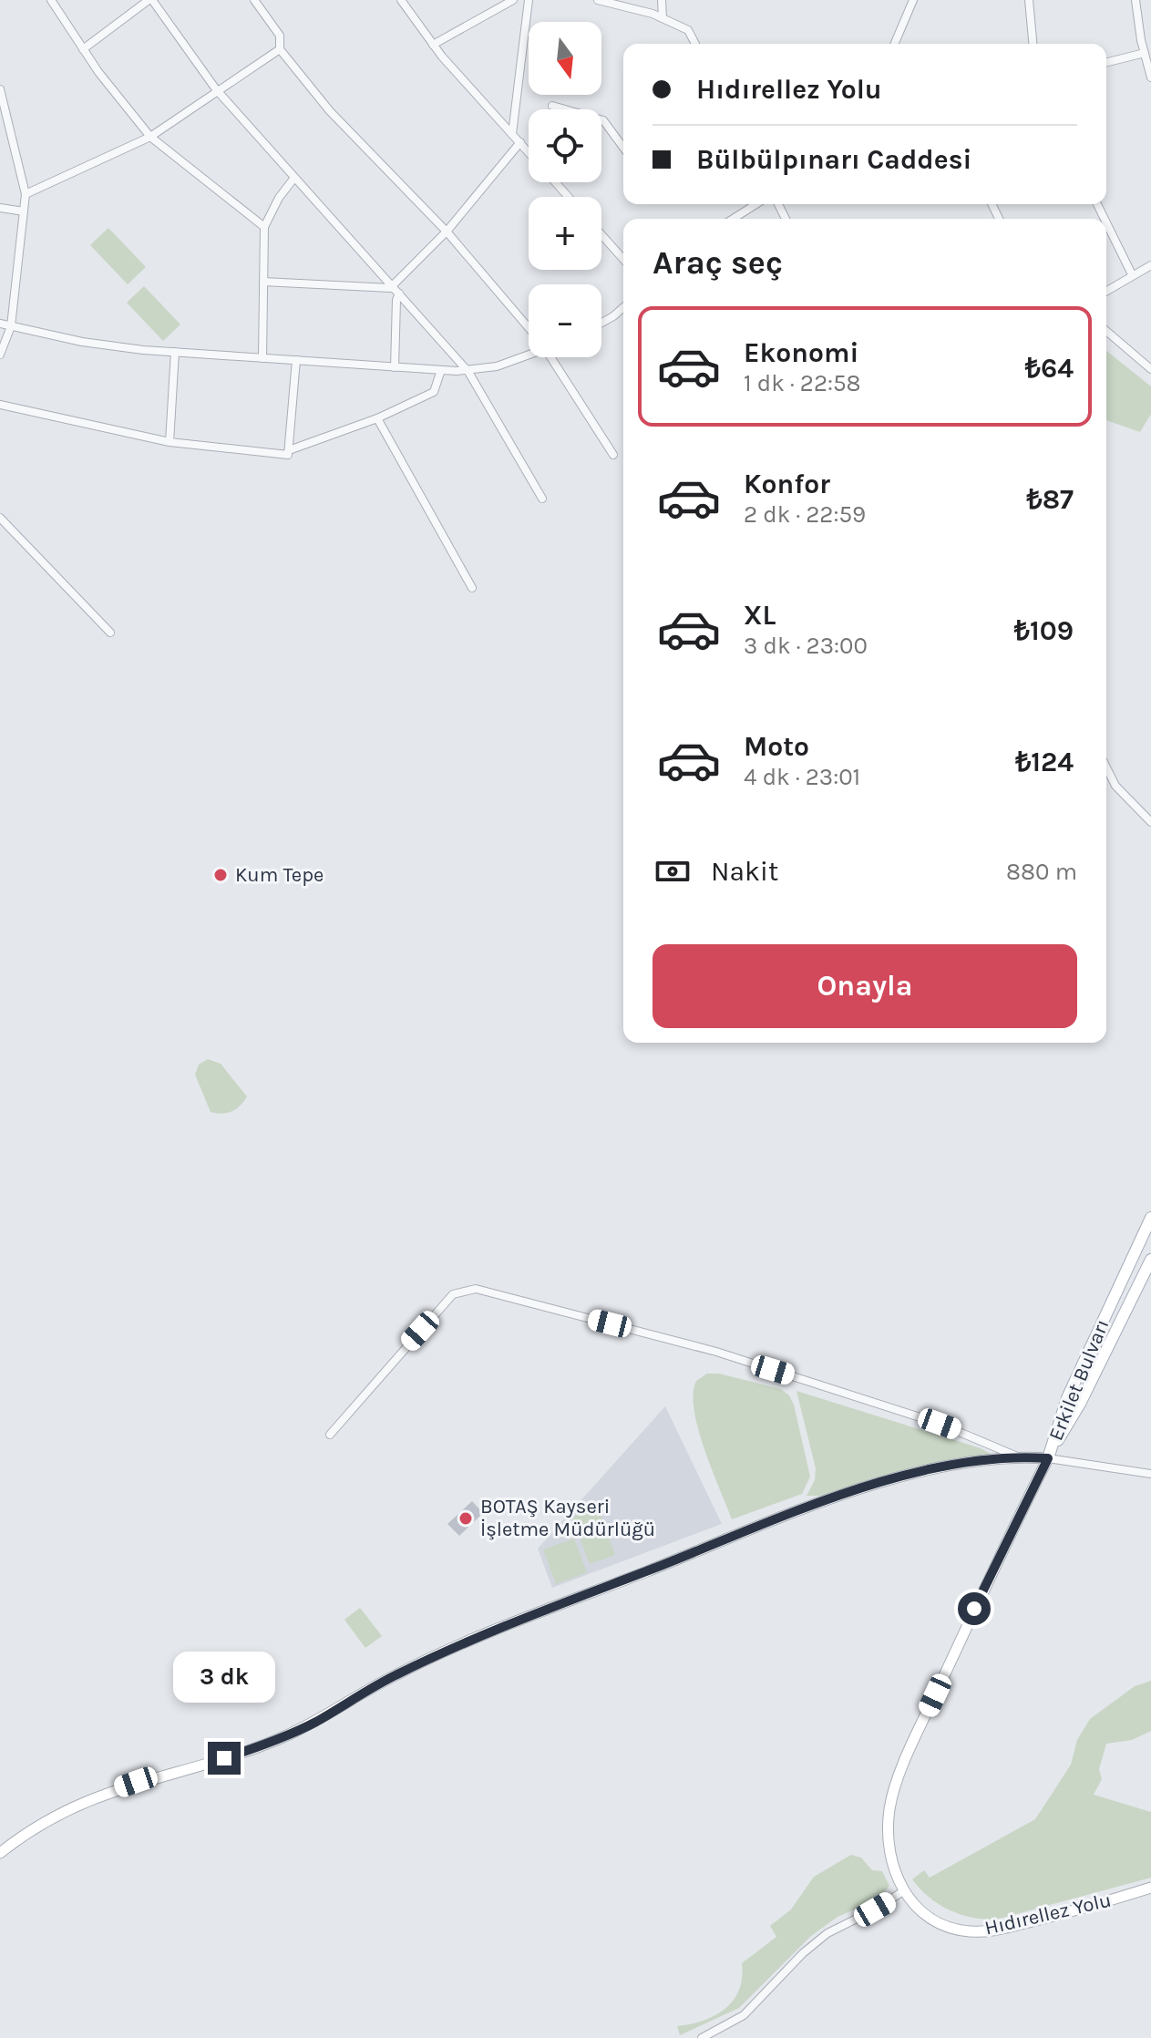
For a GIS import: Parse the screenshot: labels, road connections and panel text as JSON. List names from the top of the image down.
{
  "streets": {
    "main road": ["Erkilet Bulvarı"],
    "street": ["Hıdırellez Yolu"]
  },
  "crossings": [
    ["Erkilet Bulvarı", "Hıdırellez Yolu"]
  ],
  "places": ["Kum Tepe", "BOTAŞ Kayseri İşletme Müdürlüğü"],
  "north": "bottom",
  "page": {
    "map_buttons": ["+", "−"],
    "banner": ["Hıdırellez Yolu", "Bülbülpınarı Caddesi"],
    "heading": "Araç seç",
    "list": [
      {
        "name": "Ekonomi",
        "note": "1 dk · 22:58",
        "value": "₺64"
      },
      {
        "name": "Konfor",
        "note": "2 dk · 22:59",
        "value": "₺87"
      },
      {
        "name": "XL",
        "note": "3 dk · 23:00",
        "value": "₺109"
      },
      {
        "name": "Moto",
        "note": "4 dk · 23:01",
        "value": "₺124"
      }
    ],
    "pay": ["Nakit", "880 m"],
    "buttons": "Onayla",
    "bubble": "3 dk"
  }
}
